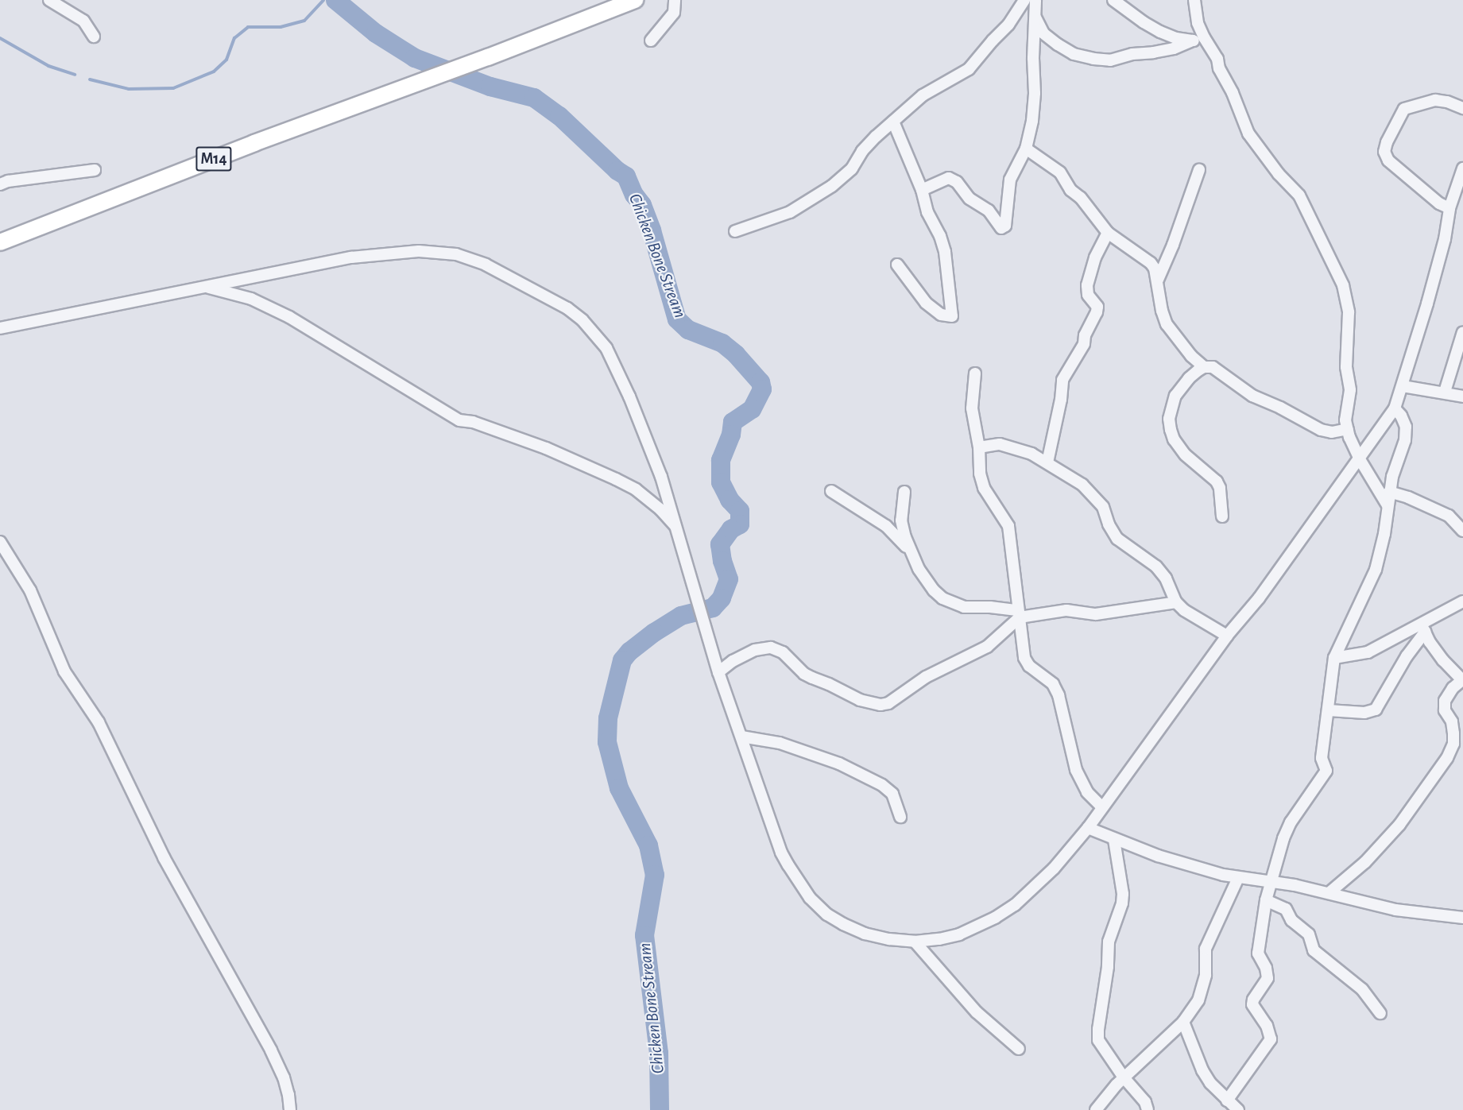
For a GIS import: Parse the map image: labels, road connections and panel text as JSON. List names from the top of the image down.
{
  "streets": {
    "highway": ["M14"]
  },
  "water": ["Chicken Bone Stream"]
}
